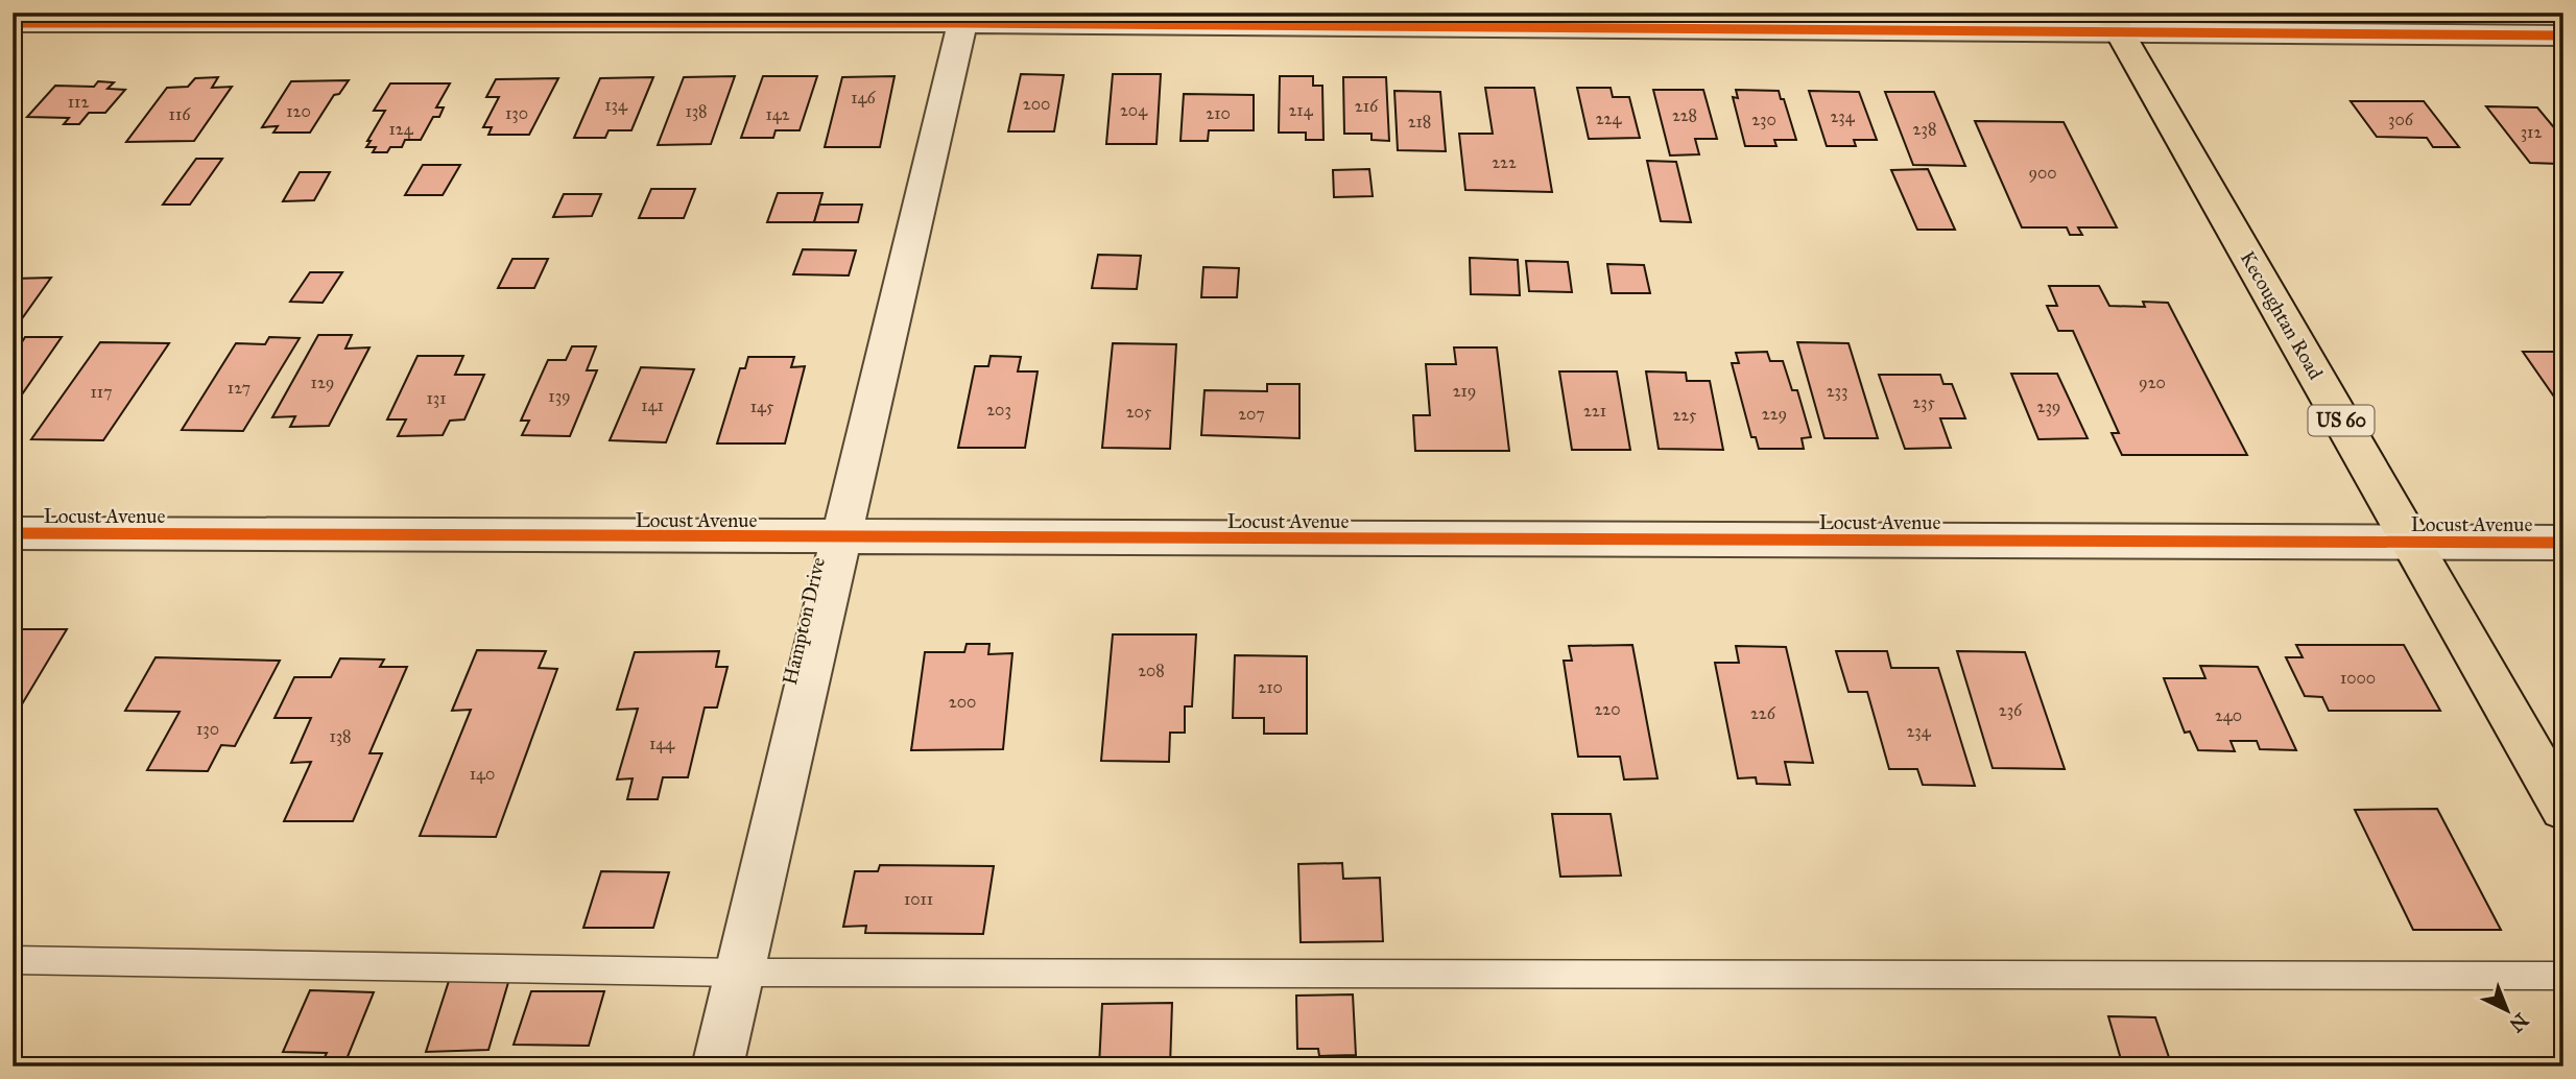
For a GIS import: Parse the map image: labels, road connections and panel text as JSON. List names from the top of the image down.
{
  "streets": {
    "main road": ["Kecoughtan Road", "US 60"],
    "street": ["Locust Avenue", "Hampton Drive"]
  },
  "crossings": [
    ["Kecoughtan Road", "Locust Avenue"],
    ["Locust Avenue", "Hampton Drive"]
  ],
  "house_numbers": [
    "146",
    "112",
    "200",
    "134",
    "216",
    "204",
    "214",
    "120",
    "138",
    "130",
    "210",
    "116",
    "142",
    "228",
    "234",
    "224",
    "230",
    "306",
    "218",
    "124",
    "238",
    "312",
    "222",
    "900",
    "129",
    "920",
    "127",
    "219",
    "233",
    "117",
    "139",
    "131",
    "235",
    "141",
    "145",
    "239",
    "203",
    "221",
    "205",
    "207",
    "229",
    "225",
    "208",
    "1000",
    "210",
    "200",
    "220",
    "236",
    "226",
    "240",
    "130",
    "234",
    "138",
    "144",
    "140",
    "1011"
  ],
  "north": "bottom right"
}
